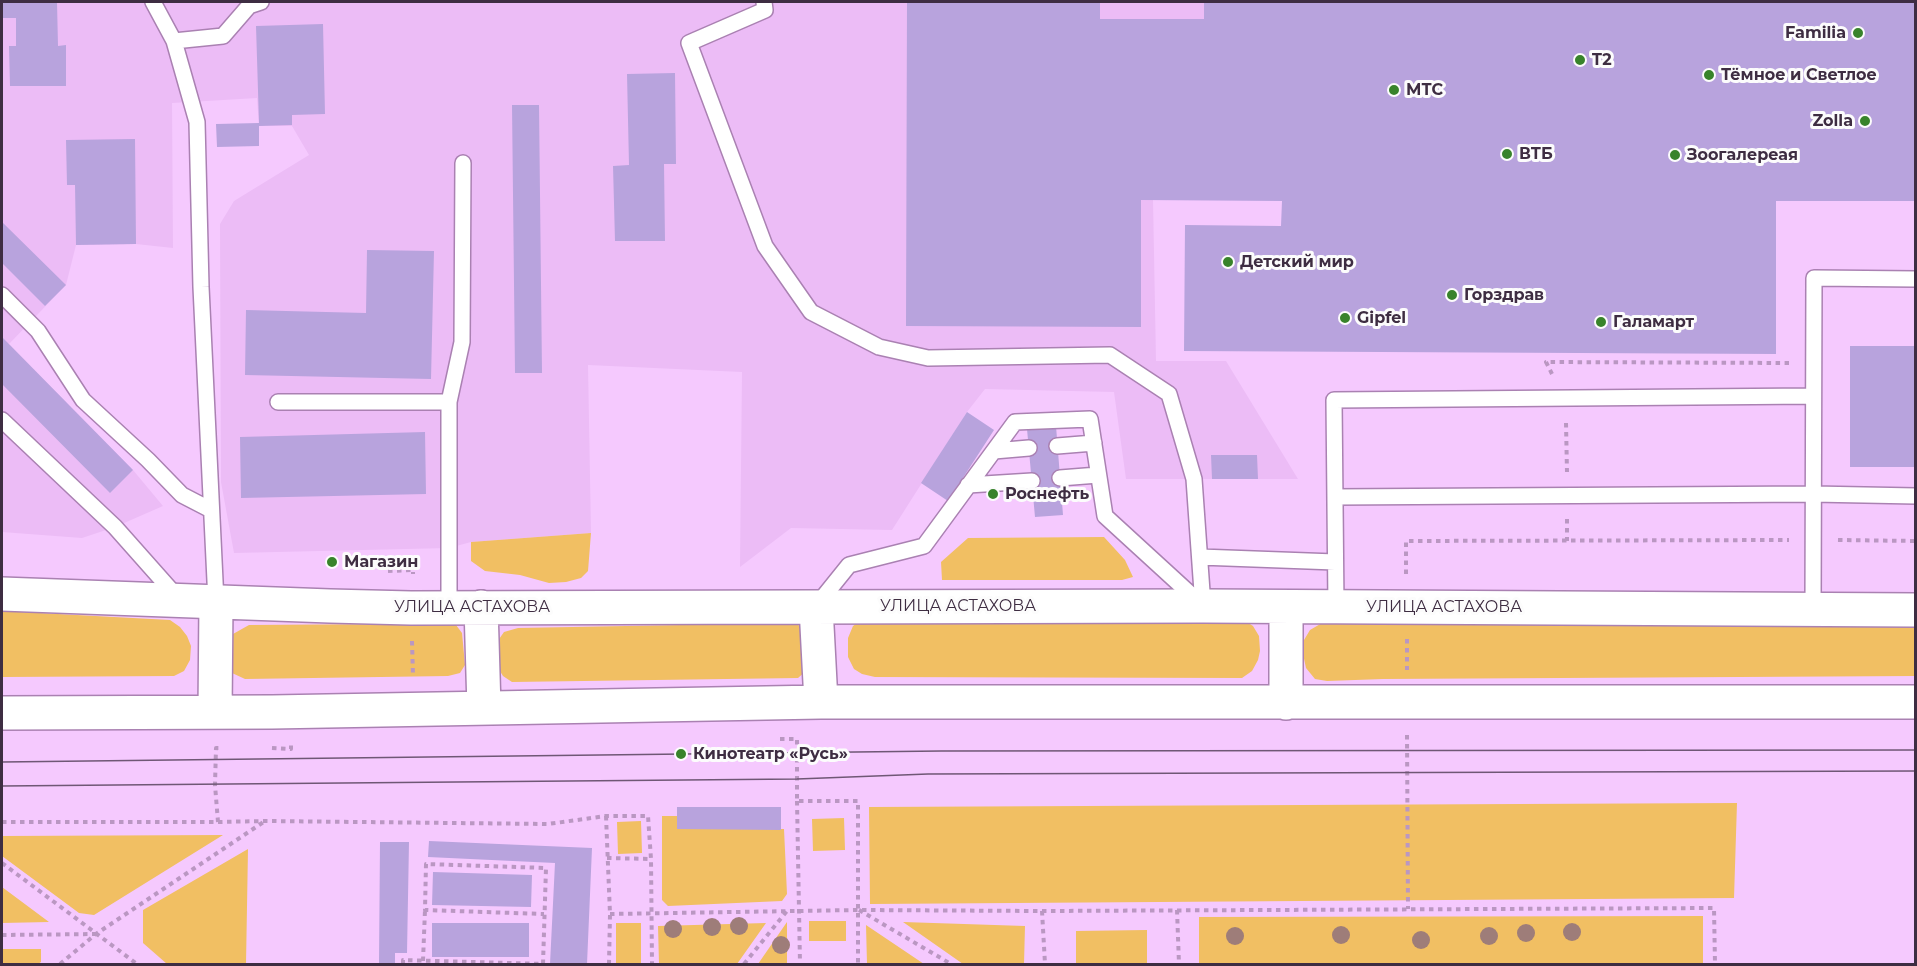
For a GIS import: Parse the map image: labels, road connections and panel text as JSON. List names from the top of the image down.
{
  "streets": {
    "main road": ["УЛИЦА АСТАХОВА"]
  },
  "places": [
    "Familia",
    "T2",
    "Тёмное и Светлое",
    "МТС",
    "Zolla",
    "ВТБ",
    "Зоогалереая",
    "Детский мир",
    "Горздрав",
    "Gipfel",
    "Галамарт",
    "Роснефть",
    "Магазин",
    "Кинотеатр «Русь»"
  ]
}
